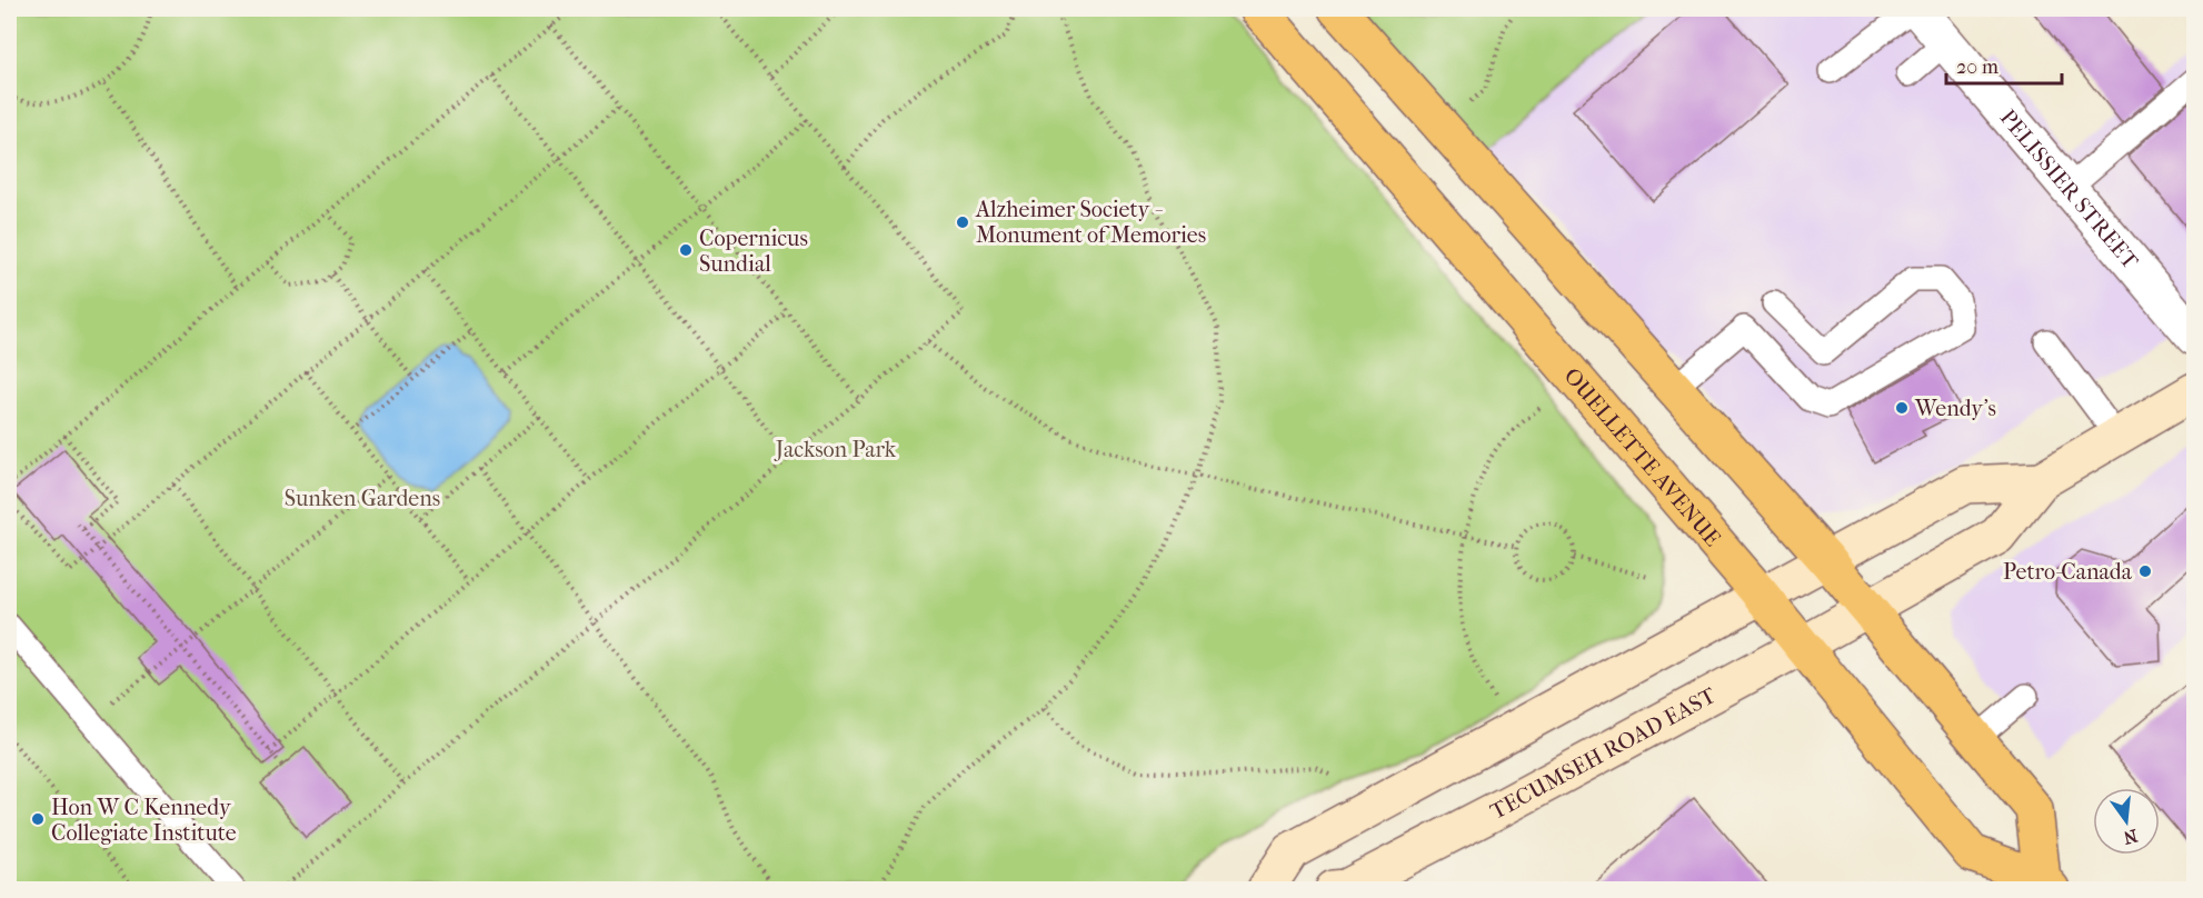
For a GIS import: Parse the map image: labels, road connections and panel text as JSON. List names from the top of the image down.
{
  "streets": {
    "main road": ["OUELLETTE AVENUE", "TECUMSEH ROAD EAST"],
    "street": ["PELISSIER STREET"]
  },
  "crossings": [
    ["OUELLETTE AVENUE", "TECUMSEH ROAD EAST"]
  ],
  "parks": ["Jackson Park", "Sunken Gardens"],
  "places": [
    "Alzheimer Society - Monument of Memories",
    "Copernicus Sundial",
    "Wendy's",
    "Petro-Canada",
    "Hon W C Kennedy Collegiate Institute"
  ],
  "scale_bar": "20 m",
  "north": "bottom"
}
